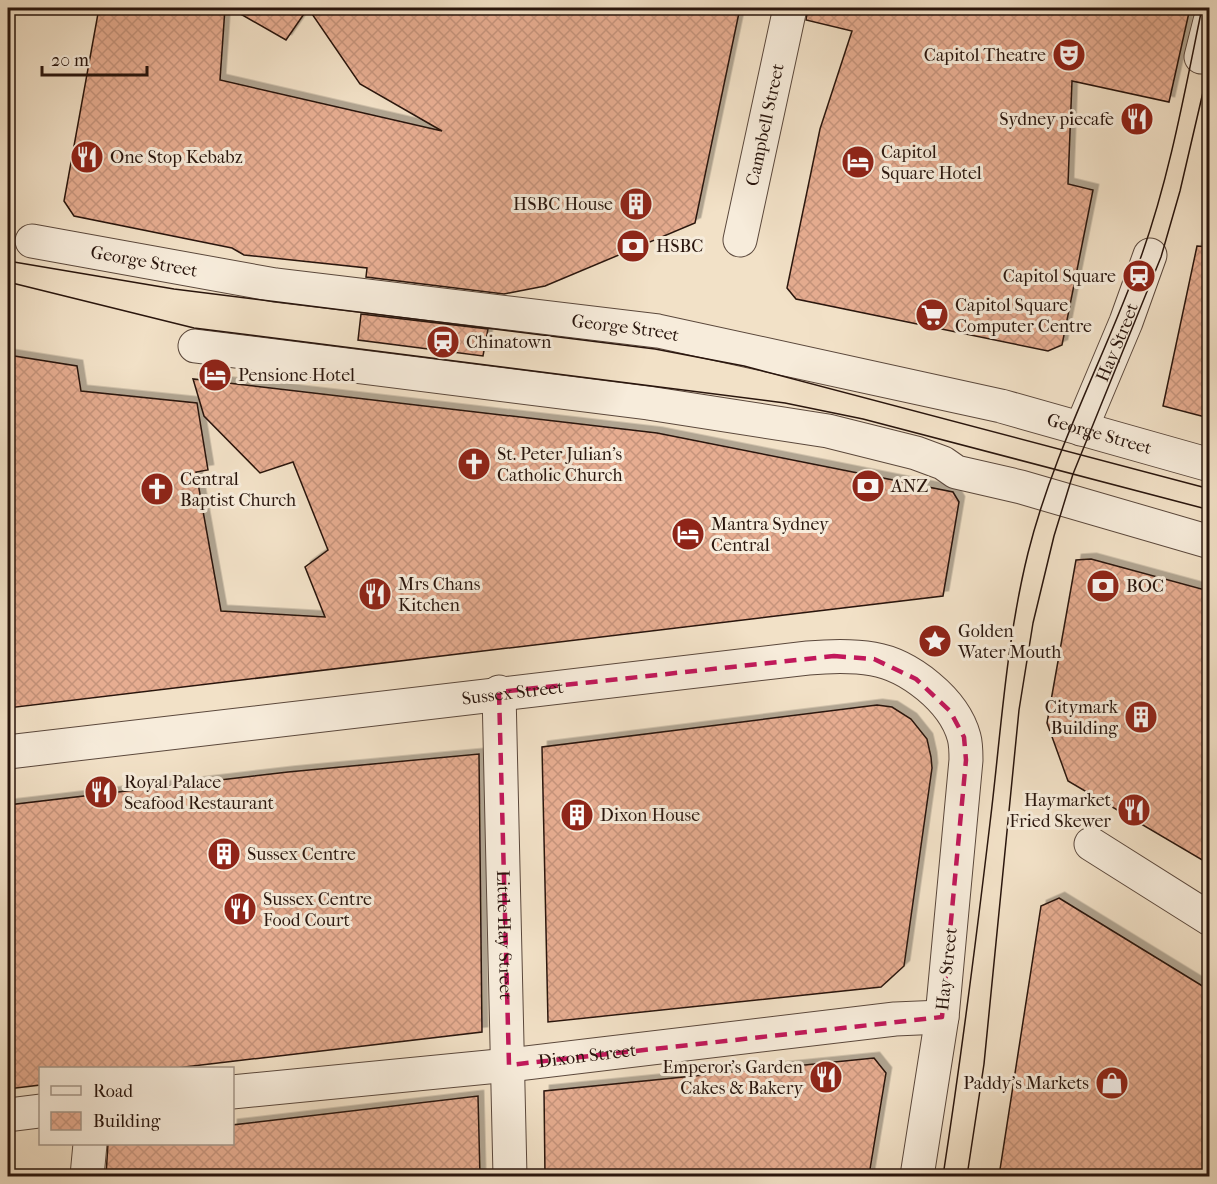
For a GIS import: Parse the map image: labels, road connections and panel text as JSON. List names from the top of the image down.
{
  "streets": {
    "street": [
      "Campbell Street",
      "George Street",
      "Hay Street",
      "Sussex Street",
      "Little Hay Street",
      "Dixon Street"
    ]
  },
  "crossings": [
    ["George Street", "Hay Street"],
    ["Hay Street", "Sussex Street"],
    ["Hay Street", "Dixon Street"],
    ["Sussex Street", "Little Hay Street"],
    ["Little Hay Street", "Dixon Street"]
  ],
  "places": {
    "theatre": ["Capitol Theatre"],
    "restaurant": [
      "Sydney piecafe",
      "One Stop Kebabz",
      "Mrs Chans Kitchen",
      "Royal Palace Seafood Restaurant",
      "Haymarket Fried Skewer",
      "Sussex Centre Food Court",
      "Emperor’s Garden Cakes & Bakery"
    ],
    "hotel": ["Capitol Square Hotel", "Pensione Hotel", "Mantra Sydney Central"],
    "building": [
      "HSBC House",
      "Citymark Building",
      "Dixon House",
      "Sussex Centre"
    ],
    "bank": ["HSBC", "ANZ", "BOC"],
    "station": ["Capitol Square", "Chinatown"],
    "supermarket": ["Capitol Square Computer Centre"],
    "church": ["St. Peter Julian's Catholic Church", "Central Baptist Church"],
    "place": ["Golden Water Mouth"],
    "shop": ["Paddy's Markets"]
  },
  "legend": ["Road", "Building"],
  "scale_bar": "20 m"
}
